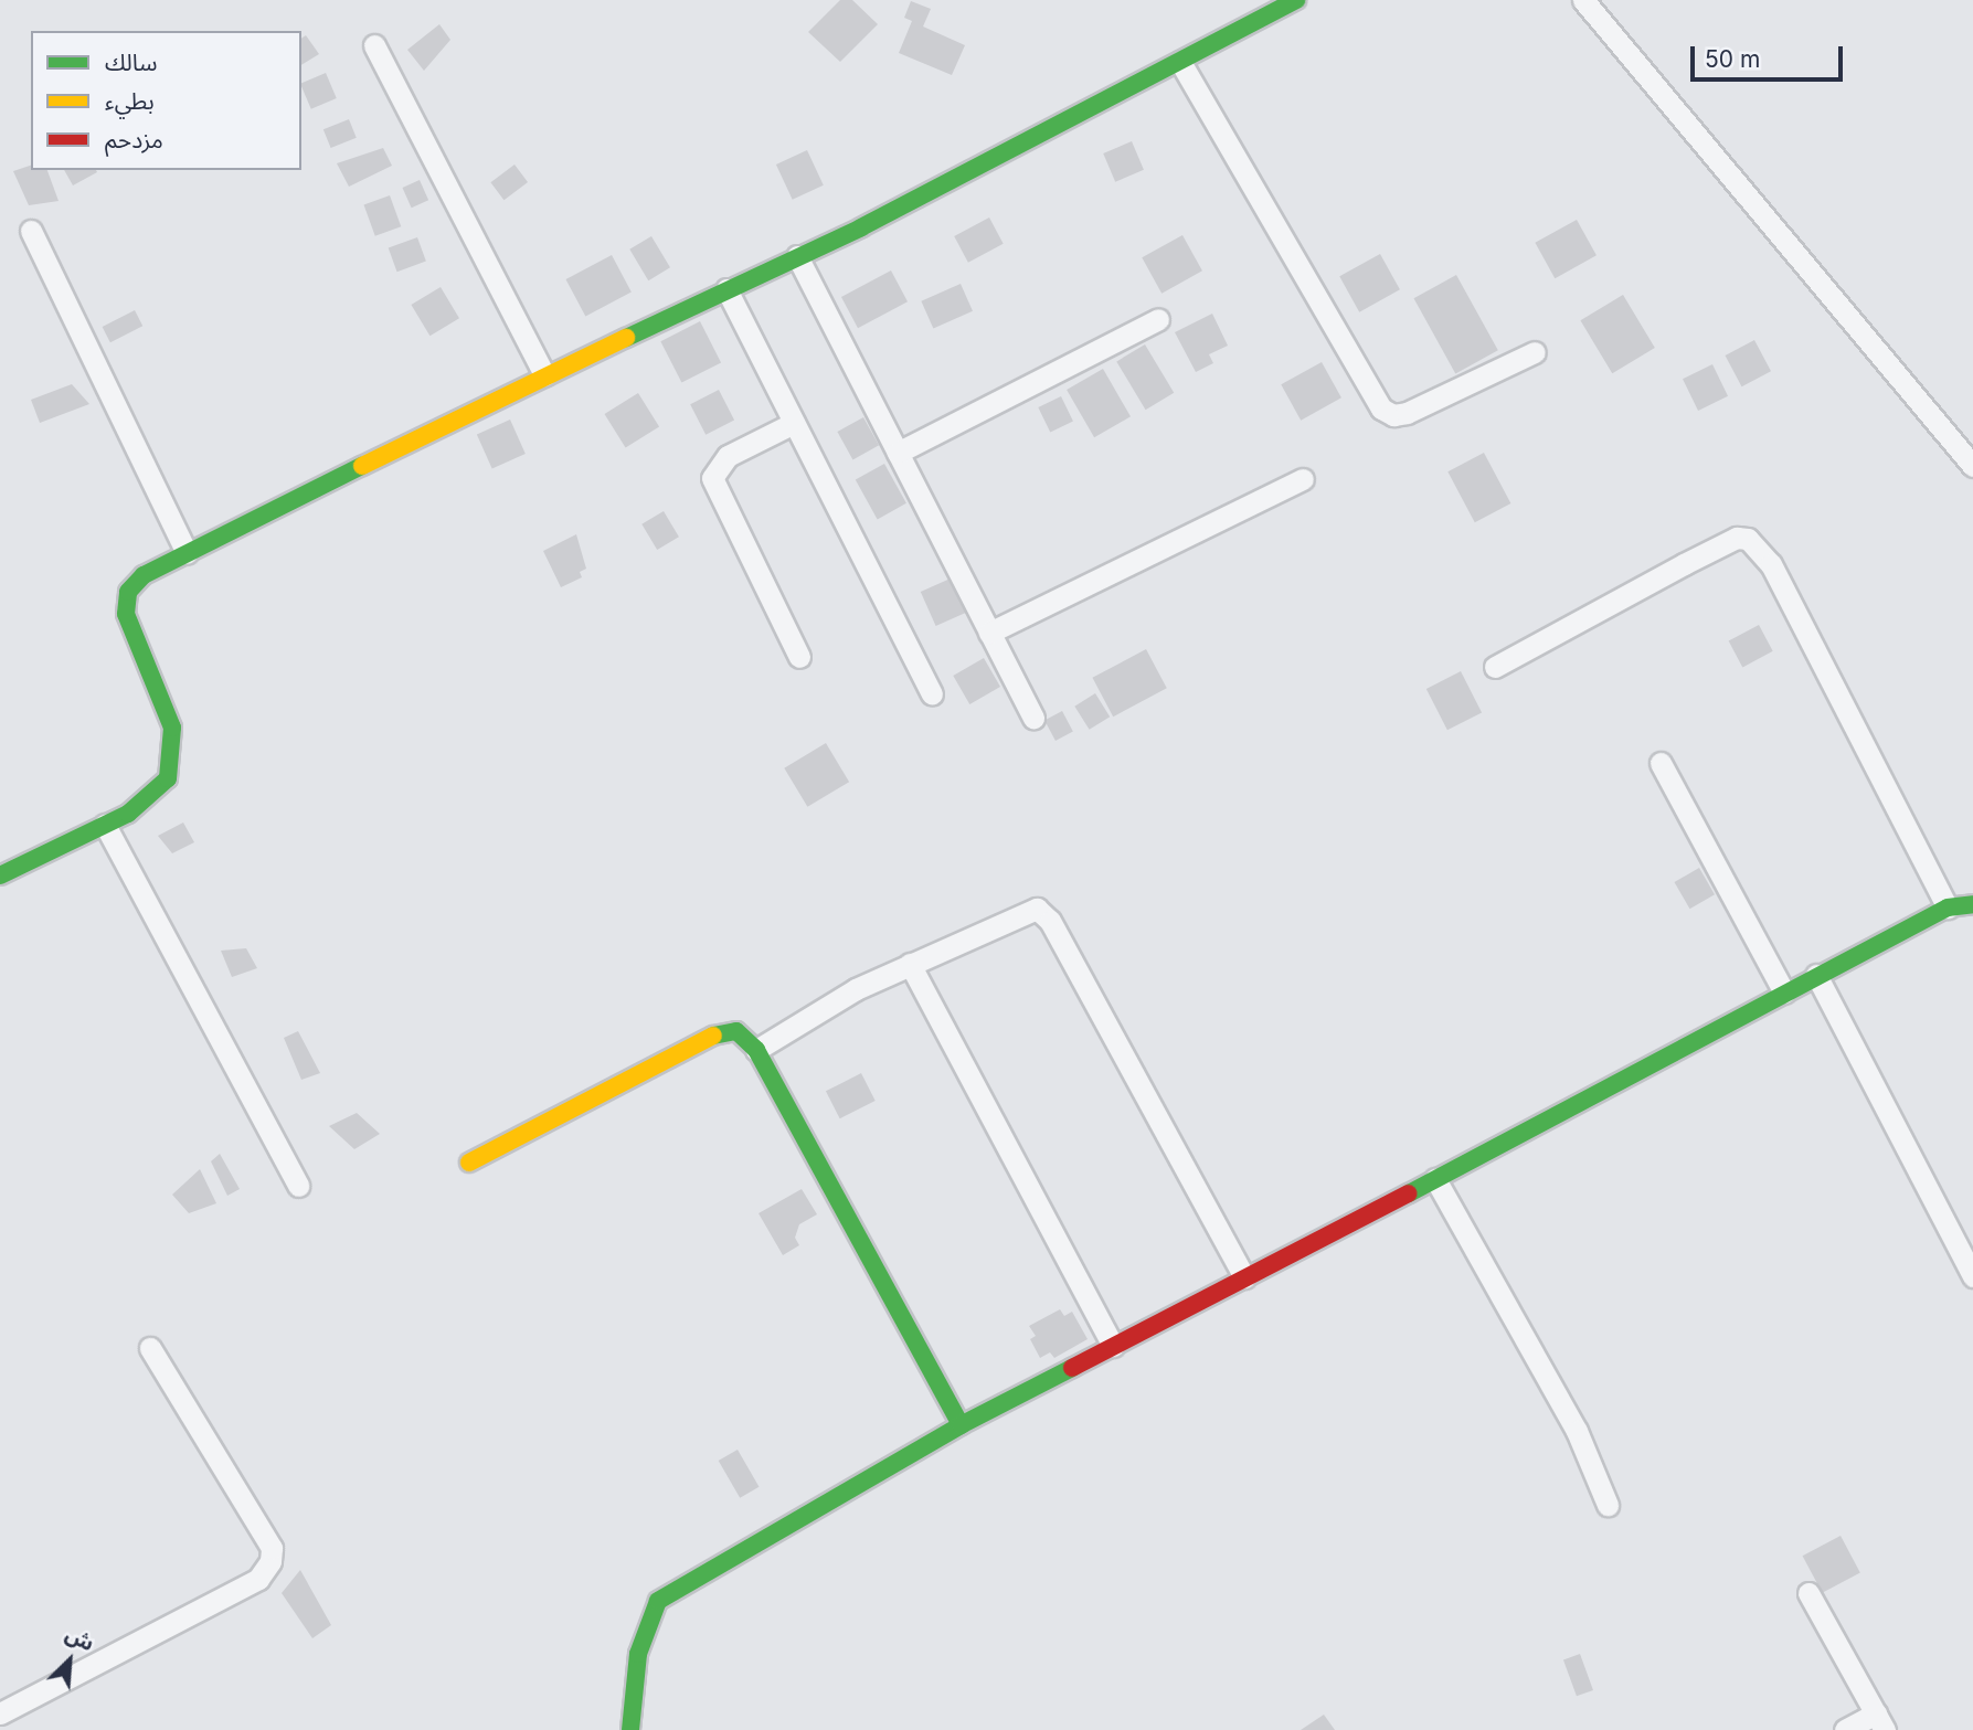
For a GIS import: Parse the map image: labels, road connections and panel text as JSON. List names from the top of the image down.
{
  "legend": ["سالك", "بطيء", "مزدحم"],
  "scale_bar": "50 m",
  "north": "top right"
}
